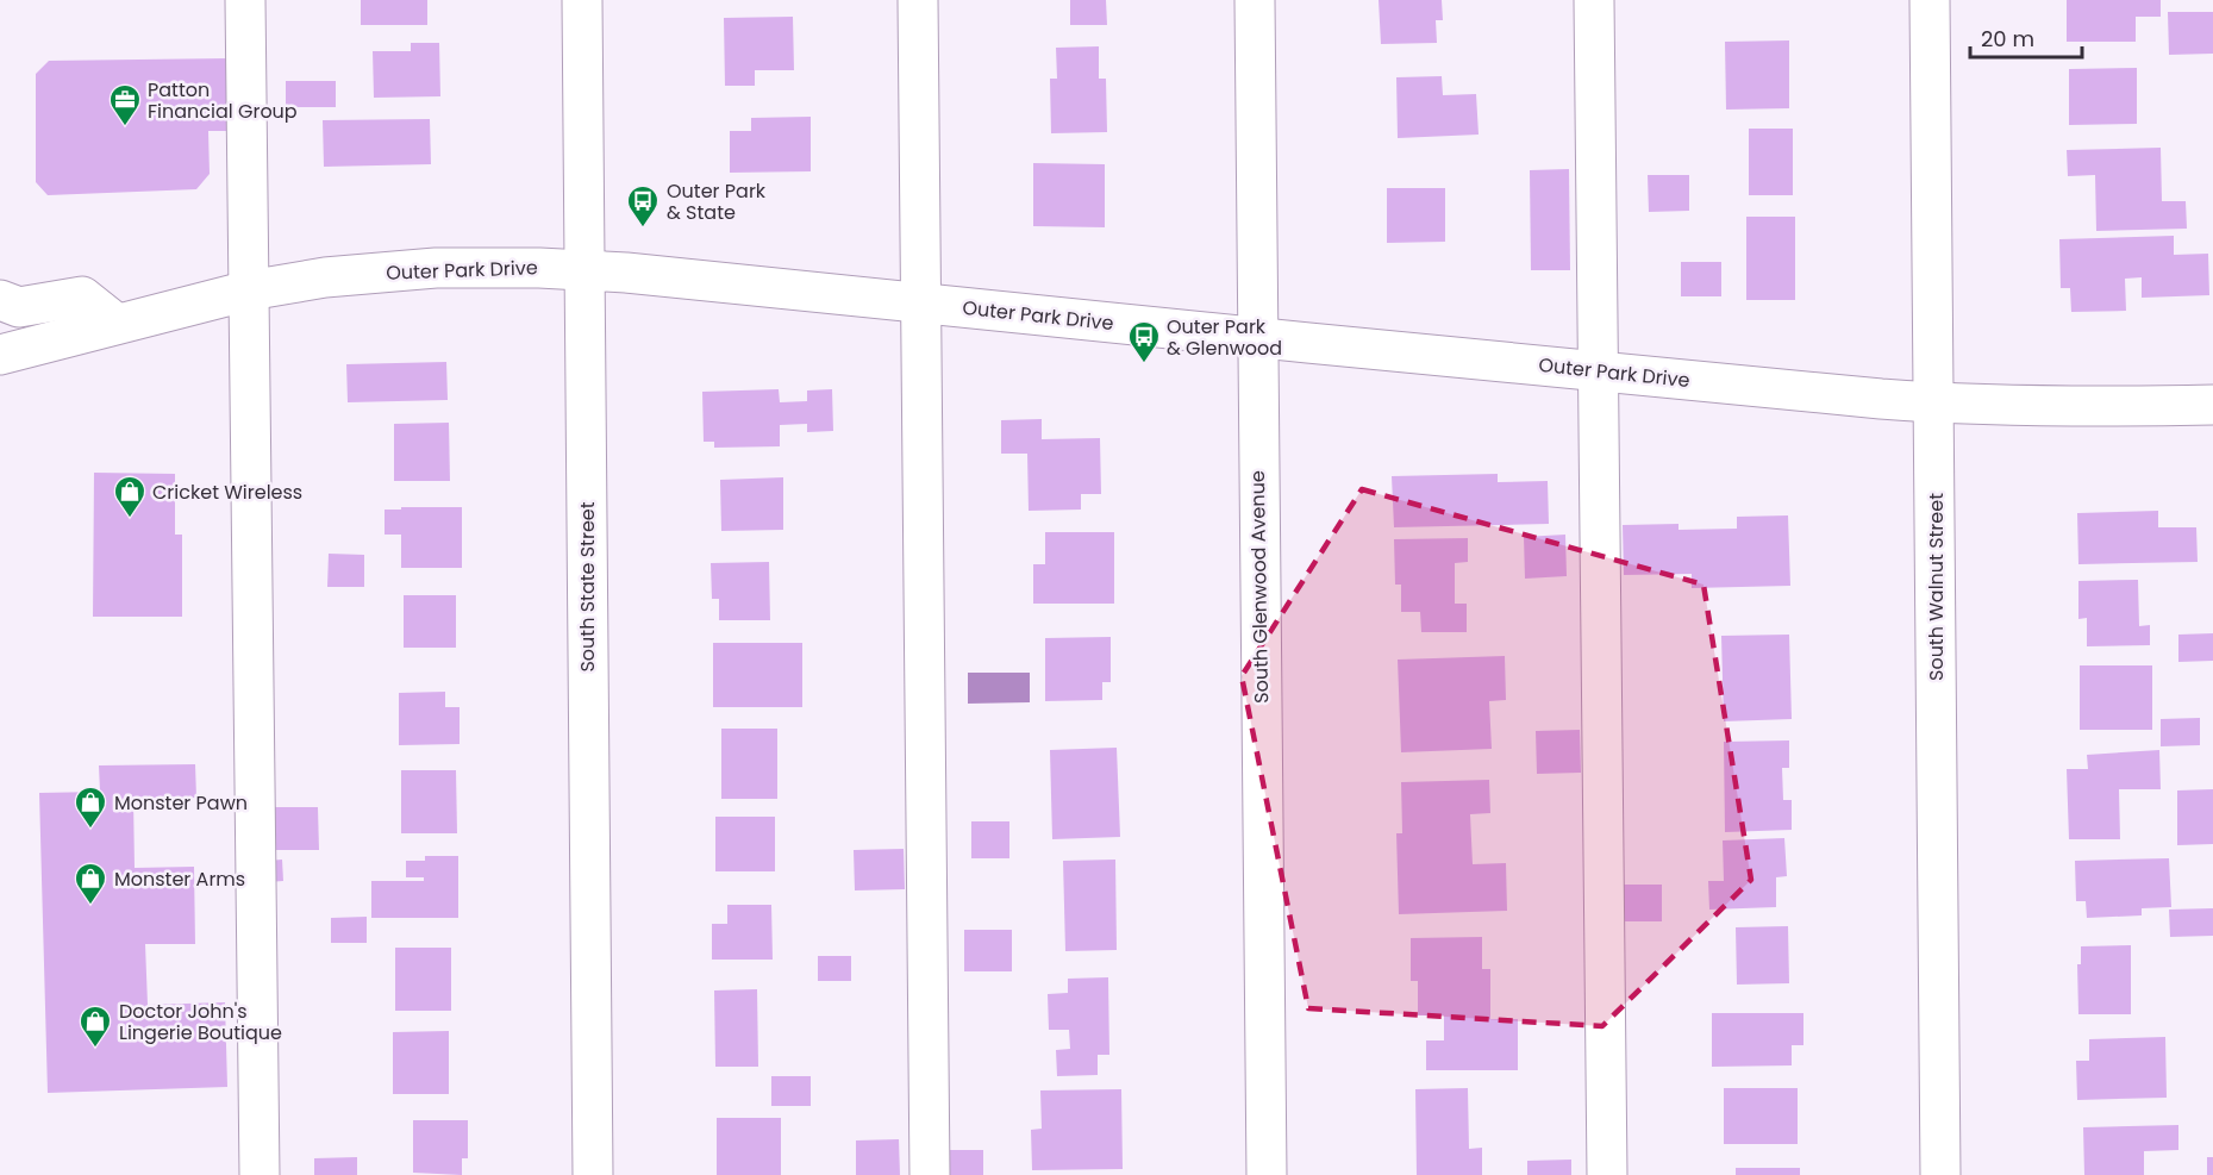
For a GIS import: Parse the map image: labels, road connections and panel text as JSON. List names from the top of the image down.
{
  "streets": {
    "street": [
      "Outer Park Drive",
      "South State Street",
      "South Glenwood Avenue",
      "South Walnut Street"
    ]
  },
  "crossings": [
    ["Outer Park Drive", "South State Street"],
    ["Outer Park Drive", "South Glenwood Avenue"],
    ["Outer Park Drive", "South Walnut Street"]
  ],
  "places": {
    "office": ["Patton Financial Group"],
    "bus stop": ["Outer Park & State", "Outer Park & Glenwood"],
    "shop": [
      "Cricket Wireless",
      "Monster Pawn",
      "Monster Arms",
      "Doctor John's Lingerie Boutique"
    ]
  },
  "scale_bar": "20 m"
}
